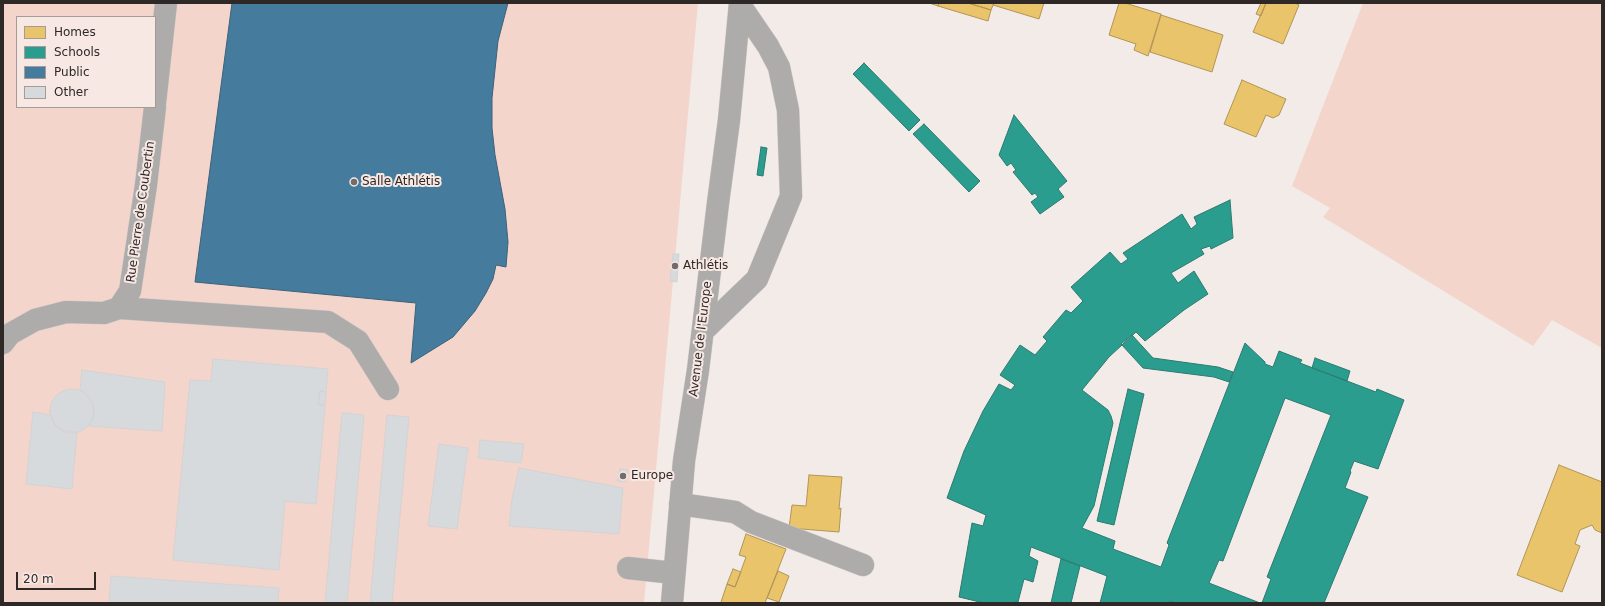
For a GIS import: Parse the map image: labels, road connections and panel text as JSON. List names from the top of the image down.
{
  "streets": {
    "street": ["Rue Pierre de Coubertin", "Avenue de l'Europe"]
  },
  "places": ["Salle Athlétis", "Athlétis", "Europe"],
  "legend": [
    "Homes",
    "Schools",
    "Public",
    "Other"
  ],
  "scale_bar": "20 m"
}
